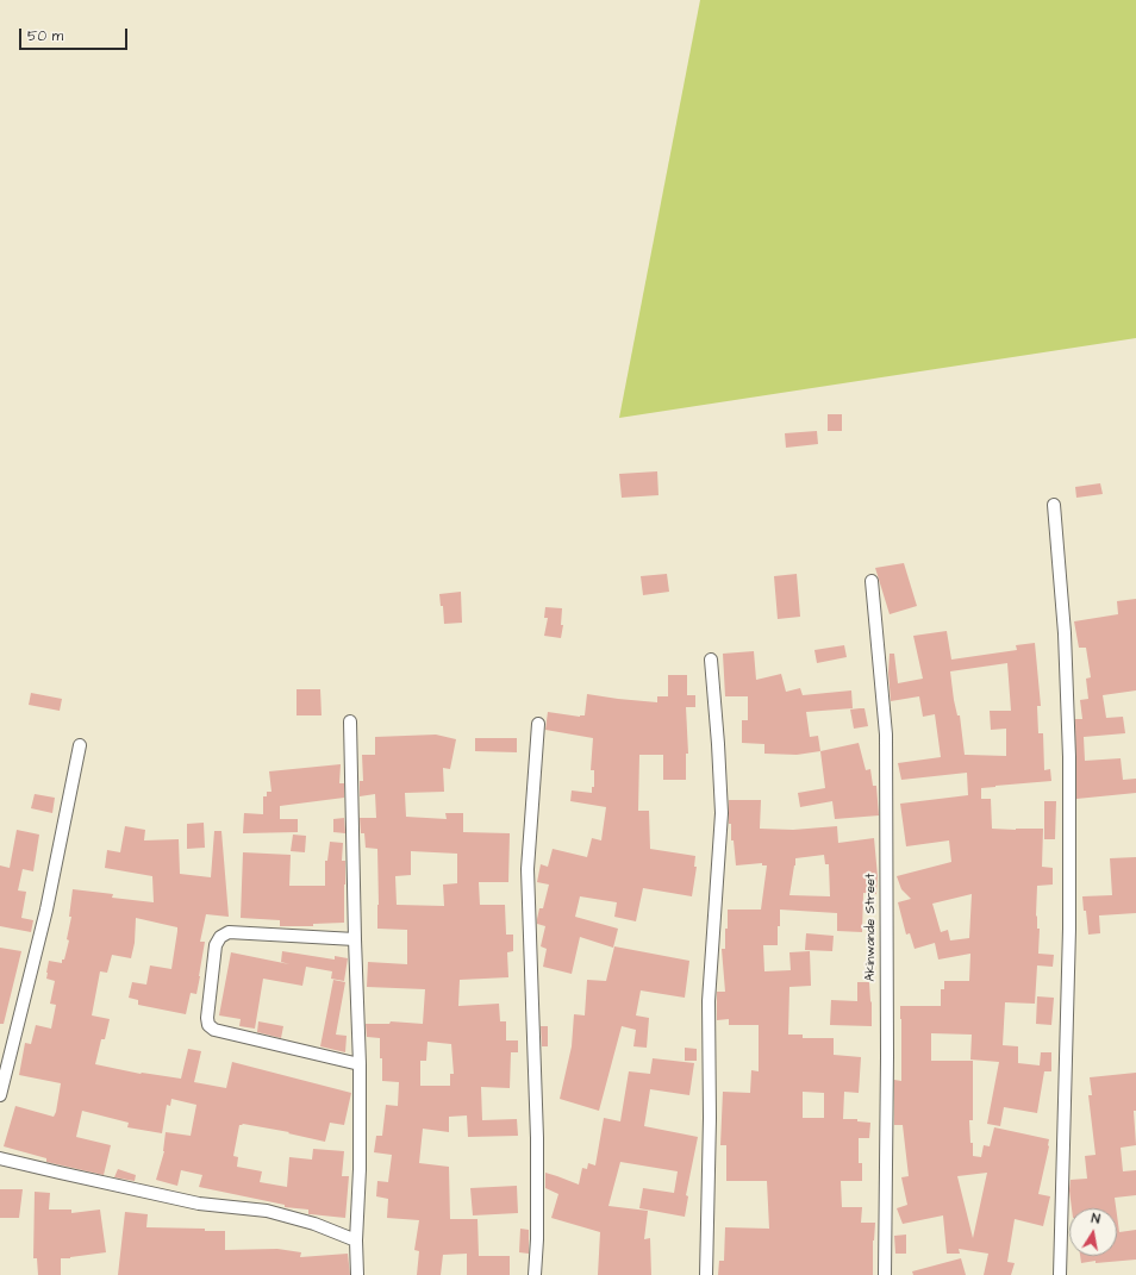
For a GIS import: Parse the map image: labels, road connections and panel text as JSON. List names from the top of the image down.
{
  "streets": {
    "street": ["Akinwande Street"]
  },
  "scale_bar": "50 m",
  "north": "top"
}
